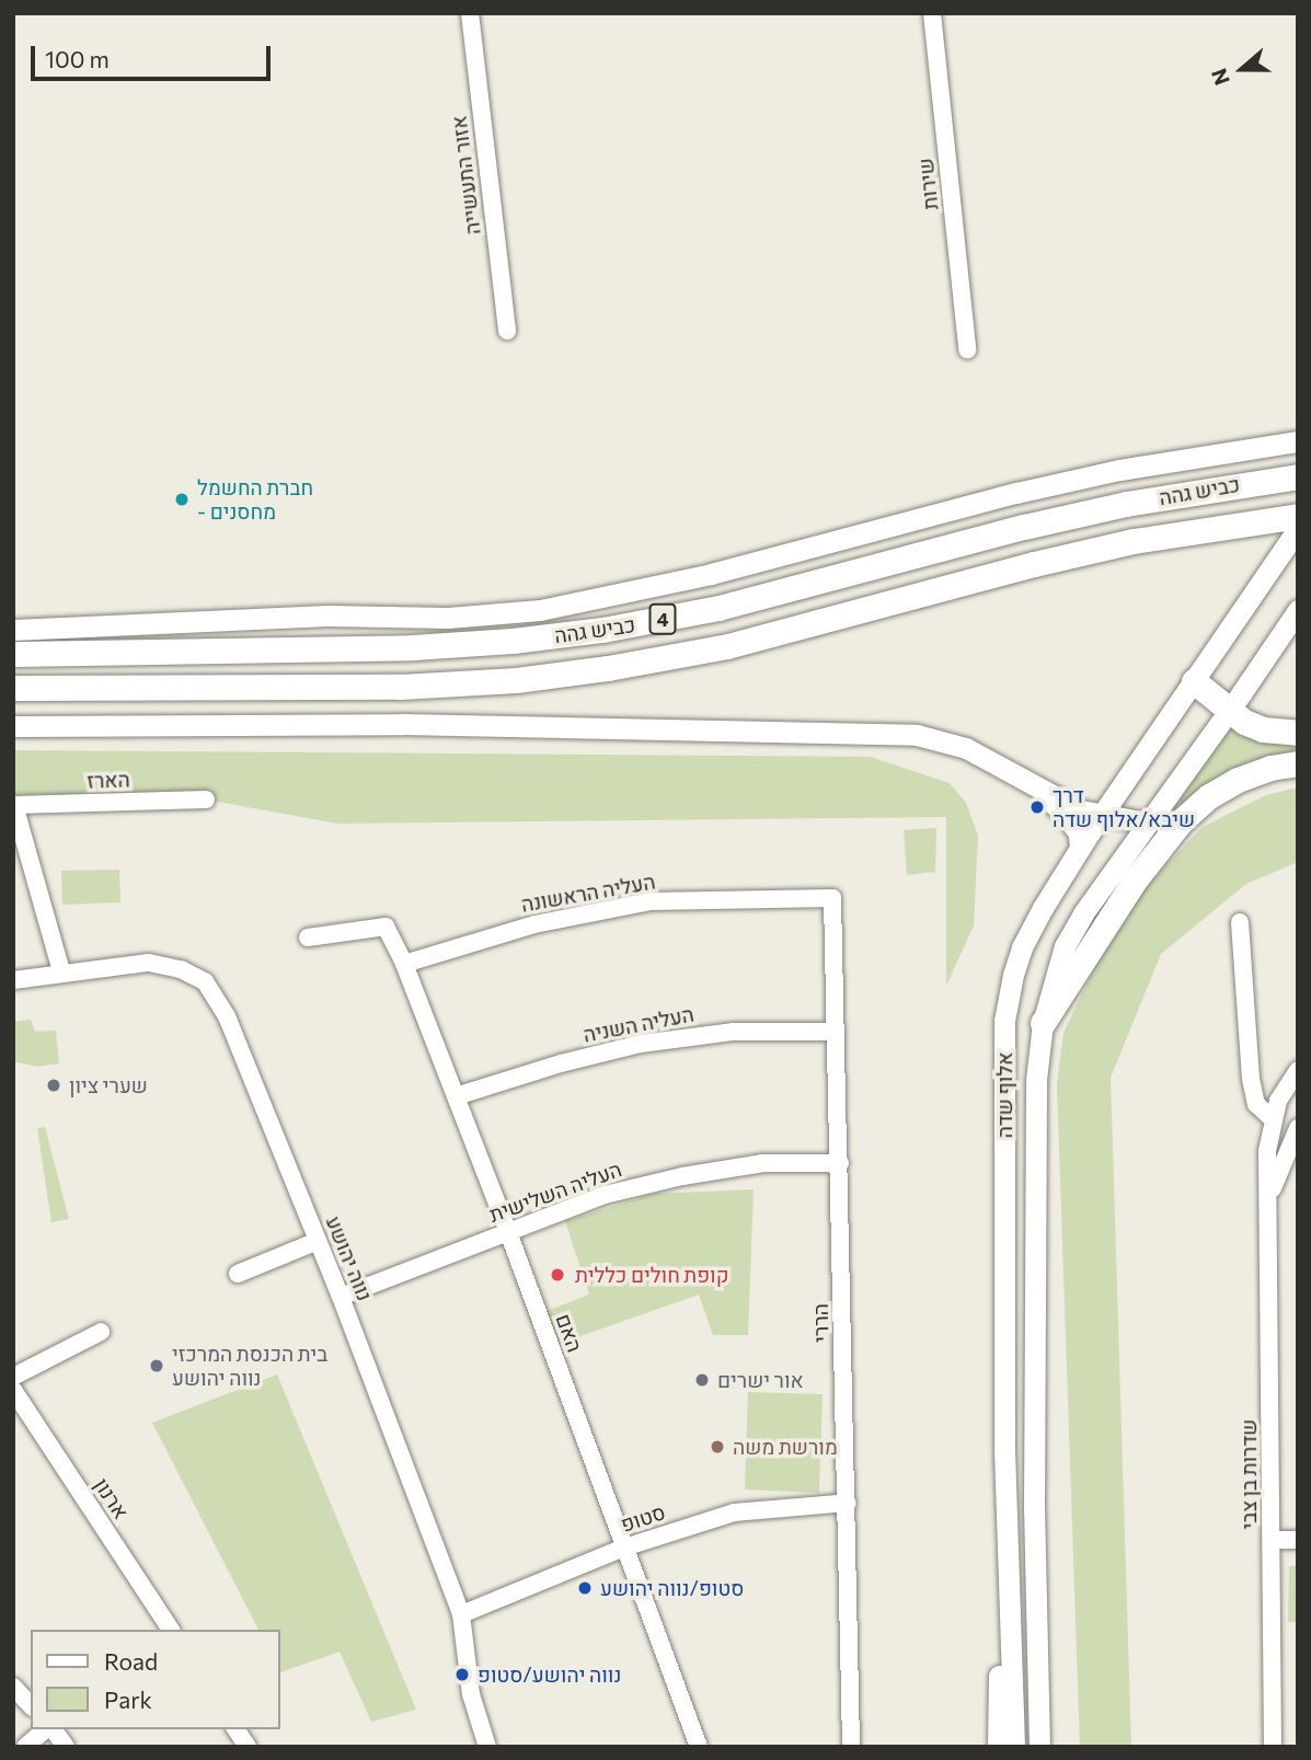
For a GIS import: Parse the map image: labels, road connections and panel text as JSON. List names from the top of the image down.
{
  "streets": {
    "highway": ["כביש גהה", "4"],
    "main road": ["אלוף שדה"],
    "street": [
      "אזור התעשייה",
      "שירות",
      "הארז",
      "העליה הראשונה",
      "העליה השניה",
      "העליה השלישית",
      "נווה יהושע",
      "הררי",
      "האם",
      "שדרות בן צבי",
      "ארנון",
      "סטופ"
    ]
  },
  "crossings": [
    ["העליה הראשונה", "הררי"],
    ["העליה הראשונה", "האם"],
    ["העליה השניה", "הררי"],
    ["העליה השניה", "האם"],
    ["העליה השלישית", "נווה יהושע"],
    ["העליה השלישית", "הררי"],
    ["העליה השלישית", "האם"],
    ["נווה יהושע", "סטופ"],
    ["הררי", "סטופ"],
    ["האם", "סטופ"]
  ],
  "places": [
    "חברת החשמל - מחסנים",
    "דרך שיבא/אלוף שדה",
    "שערי ציון",
    "קופת חולים כללית",
    "בית הכנסת המרכזי נווה יהושע",
    "אור ישרים",
    "מורשת משה",
    "סטופ/נווה יהושע",
    "נווה יהושע/סטופ"
  ],
  "legend": ["Road", "Park"],
  "scale_bar": "100 m",
  "north": "left"
}
